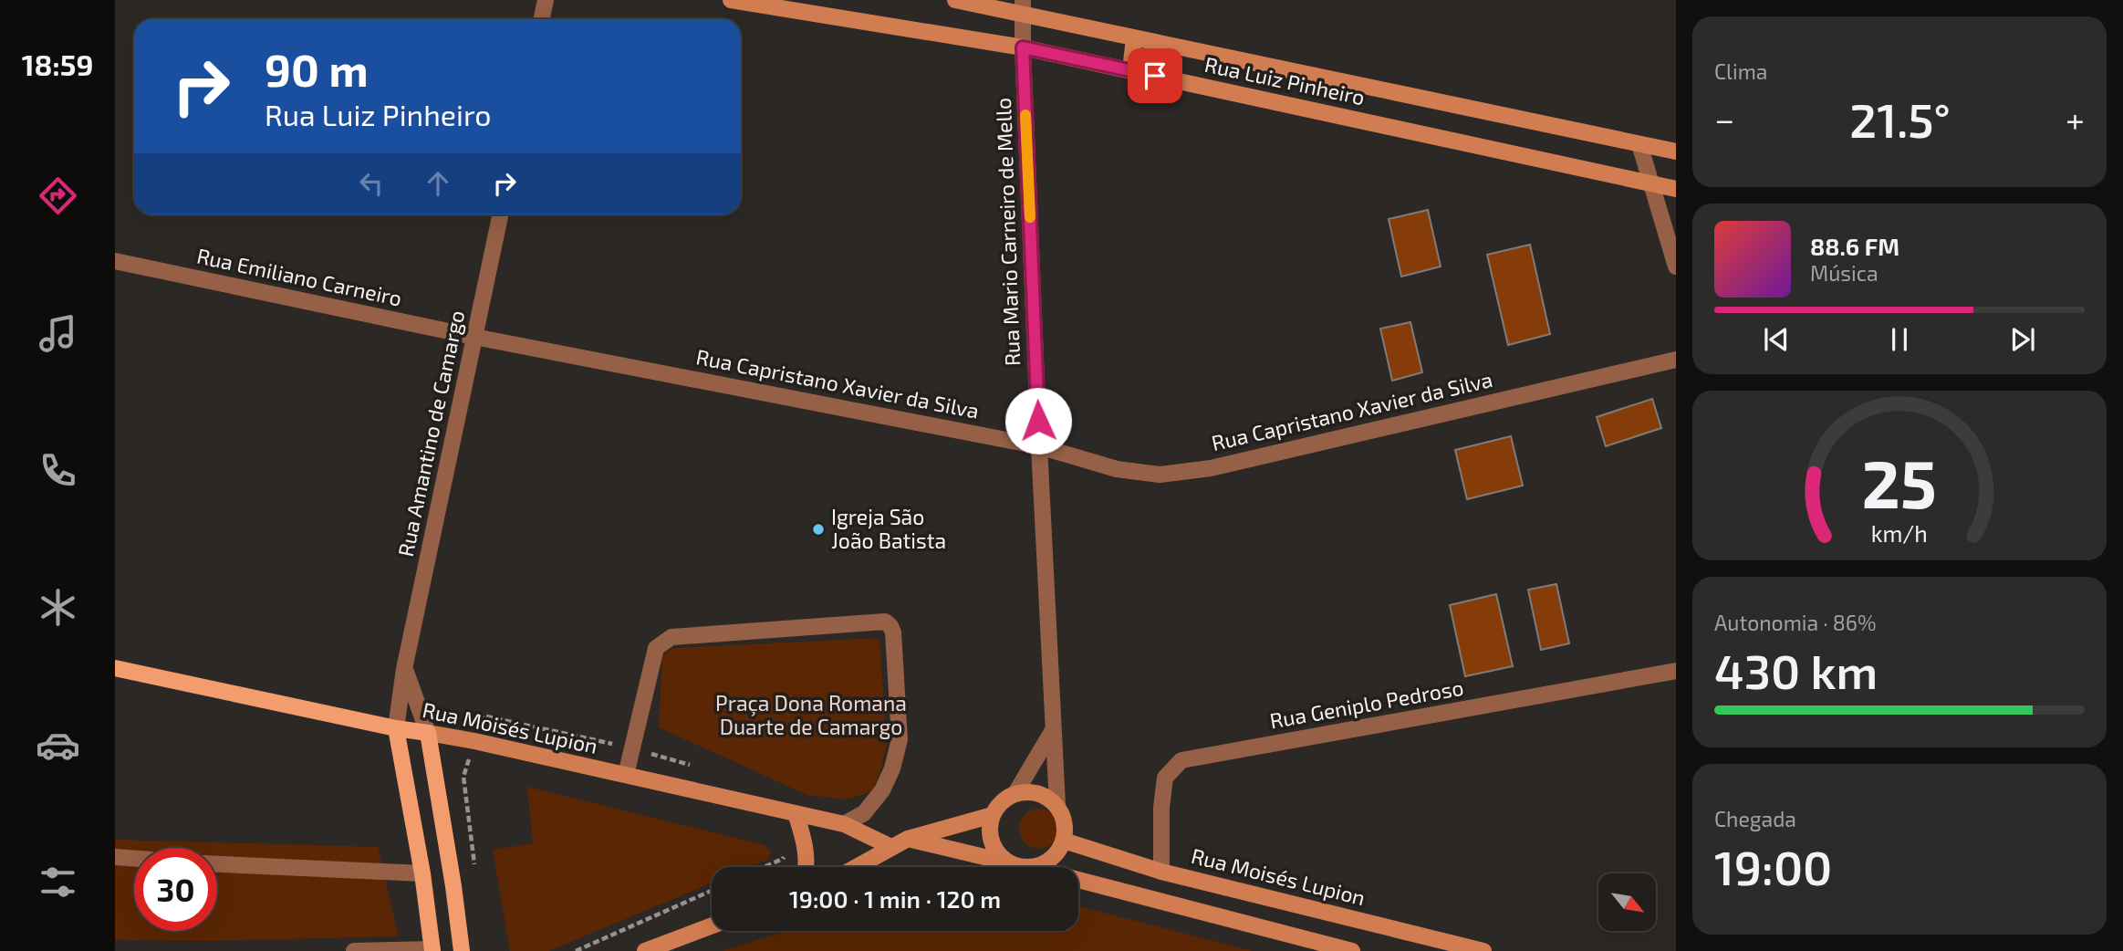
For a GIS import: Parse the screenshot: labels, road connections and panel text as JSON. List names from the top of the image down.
{
  "streets": {
    "main road": ["Rua Moisés Lupion"],
    "street": [
      "Rua Luiz Pinheiro",
      "Rua Mario Carneiro de Mello",
      "Rua Emiliano Carneiro",
      "Rua Capristano Xavier da Silva",
      "Rua Amantino de Camargo",
      "Rua Geniplo Pedroso"
    ]
  },
  "crossings": [
    ["Rua Luiz Pinheiro", "Rua Mario Carneiro de Mello"],
    ["Rua Mario Carneiro de Mello", "Rua Capristano Xavier da Silva"],
    ["Rua Mario Carneiro de Mello", "Rua Moisés Lupion"],
    ["Rua Emiliano Carneiro", "Rua Capristano Xavier da Silva"],
    ["Rua Emiliano Carneiro", "Rua Amantino de Camargo"],
    ["Rua Capristano Xavier da Silva", "Rua Amantino de Camargo"],
    ["Rua Amantino de Camargo", "Rua Moisés Lupion"],
    ["Rua Geniplo Pedroso", "Rua Moisés Lupion"]
  ],
  "parks": ["Praça Dona Romana Duarte de Camargo"],
  "places": ["Igreja São João Batista"],
  "north": "bottom right",
  "page": {
    "tabs": "18:59",
    "tile": [
      "Clima",
      ["Autonomia · 86%", "430 km"],
      ["Chegada", "19:00"]
    ],
    "turn": ["90 m", "Rua Luiz Pinheiro"],
    "heat": ["−", "21.5°", "+"],
    "song": ["88.6 FM", "Música"],
    "limit": "30",
    "trip": "19:00 · 1 min · 120 m",
    "gauge": ["25", "km/h"]
  }
}
